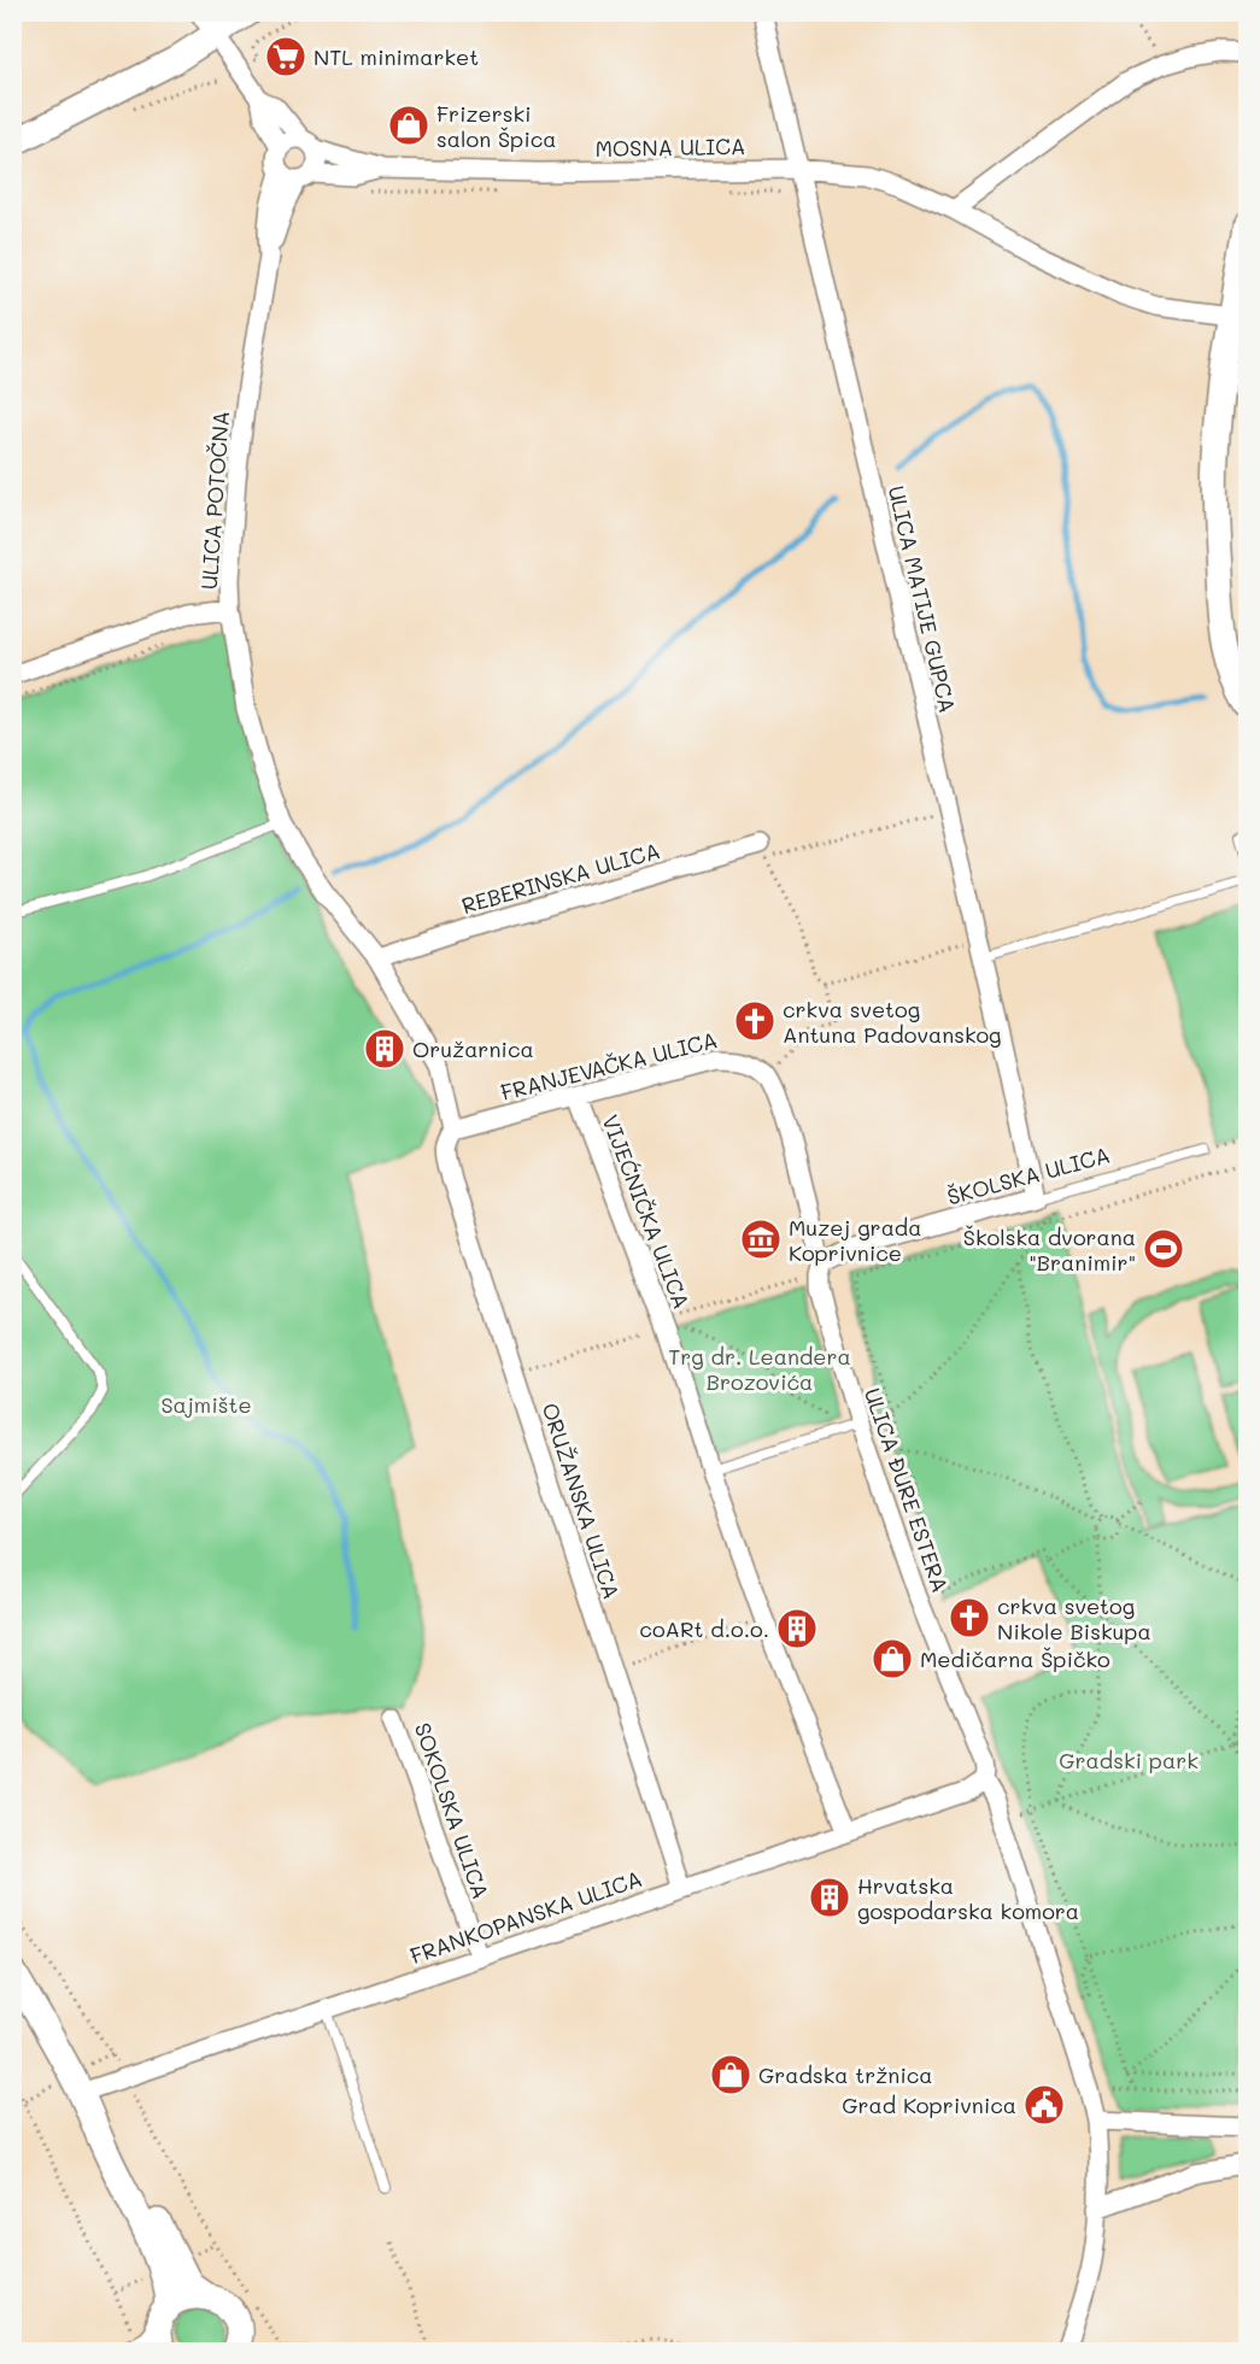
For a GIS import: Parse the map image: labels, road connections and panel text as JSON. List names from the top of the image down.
{
  "streets": {
    "street": [
      "MOSNA ULICA",
      "ULICA POTOČNA",
      "ULICA MATIJE GUPCA",
      "REBERINSKA ULICA",
      "FRANJEVAČKA ULICA",
      "ŠKOLSKA ULICA",
      "VIJEĆNIČKA ULICA",
      "ULICA ĐURE ESTERA",
      "ORUŽANSKA ULICA",
      "SOKOLSKA ULICA",
      "FRANKOPANSKA ULICA"
    ]
  },
  "crossings": [
    ["MOSNA ULICA", "ULICA POTOČNA"],
    ["MOSNA ULICA", "ULICA MATIJE GUPCA"],
    ["ULICA POTOČNA", "REBERINSKA ULICA"],
    ["ULICA POTOČNA", "FRANJEVAČKA ULICA"],
    ["ULICA POTOČNA", "ORUŽANSKA ULICA"],
    ["ULICA MATIJE GUPCA", "ŠKOLSKA ULICA"],
    ["FRANJEVAČKA ULICA", "VIJEĆNIČKA ULICA"],
    ["FRANJEVAČKA ULICA", "ULICA ĐURE ESTERA"],
    ["FRANJEVAČKA ULICA", "ORUŽANSKA ULICA"],
    ["ŠKOLSKA ULICA", "ULICA ĐURE ESTERA"],
    ["VIJEĆNIČKA ULICA", "FRANKOPANSKA ULICA"],
    ["ULICA ĐURE ESTERA", "FRANKOPANSKA ULICA"],
    ["ORUŽANSKA ULICA", "FRANKOPANSKA ULICA"],
    ["SOKOLSKA ULICA", "FRANKOPANSKA ULICA"]
  ],
  "parks": ["Trg dr. Leandera Brozovića", "Sajmište", "Gradski park"],
  "places": {
    "supermarket": ["NTL minimarket"],
    "shop": ["Frizerski salon Špica", "Medičarna Špičko", "Gradska tržnica"],
    "church": ["crkva svetog Antuna Padovanskog", "crkva svetog Nikole Biskupa"],
    "building": ["Oružarnica", "coARt d.o.o.", "Hrvatska gospodarska komora"],
    "museum": ["Muzej grada Koprivnice"],
    "sports": ["Školska dvorana \"Branimir\""],
    "public building": ["Grad Koprivnica"]
  }
}
